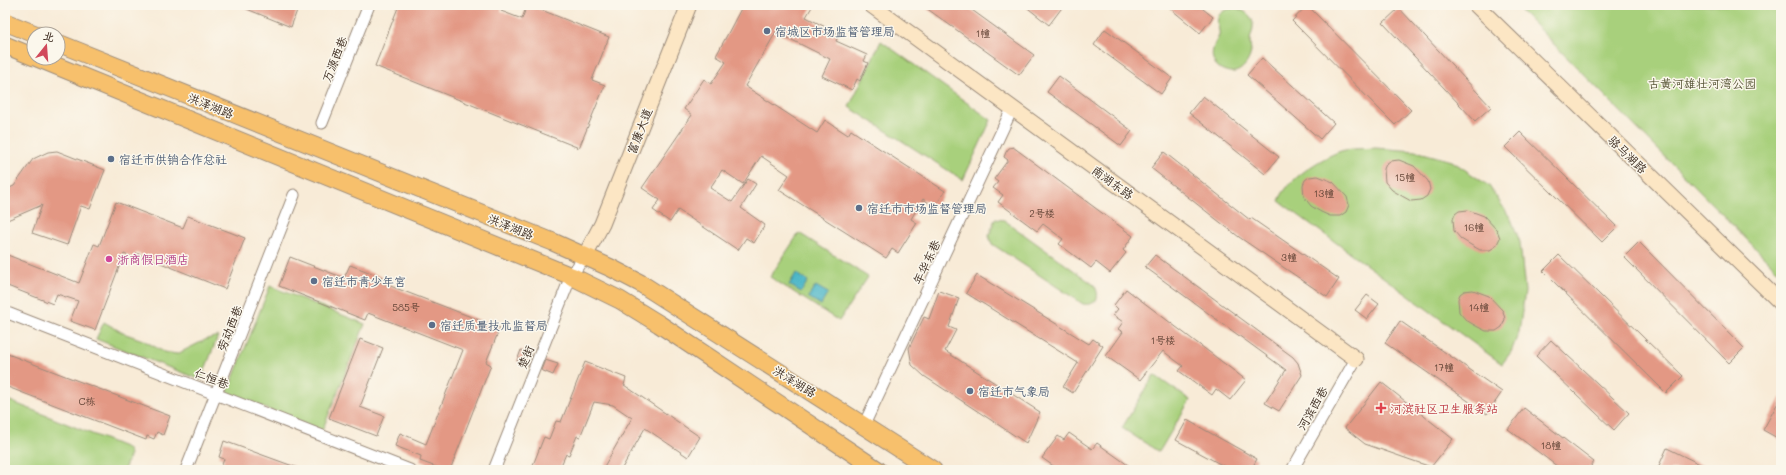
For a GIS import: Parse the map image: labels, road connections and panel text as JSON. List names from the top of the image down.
{
  "streets": {
    "main road": ["洪泽湖路"],
    "street": [
      "万源西巷",
      "富康大道",
      "骆马湖路",
      "南湖东路",
      "年华东巷",
      "劳动西巷",
      "楚街",
      "仁恒巷",
      "河滨西巷"
    ]
  },
  "crossings": [
    ["洪泽湖路", "富康大道"],
    ["洪泽湖路", "年华东巷"],
    ["洪泽湖路", "楚街"],
    ["富康大道", "楚街"],
    ["南湖东路", "年华东巷"],
    ["南湖东路", "河滨西巷"],
    ["劳动西巷", "仁恒巷"]
  ],
  "parks": ["古黄河雄壮河湾公园"],
  "places": {
    "other": [
      "宿城区市场监督管理局",
      "宿迁市供销合作总社",
      "宿迁市市场监督管理局",
      "浙商假日酒店",
      "宿迁市青少年宫",
      "宿迁质量技术监督局",
      "宿迁市气象局"
    ],
    "health": ["河滨社区卫生服务站"]
  },
  "house_numbers": [
    "1幢",
    "15幢",
    "13幢",
    "2号楼",
    "16幢",
    "3幢",
    "585号",
    "14幢",
    "1号楼",
    "17幢",
    "C栋",
    "18幢"
  ],
  "north": "top"
}
